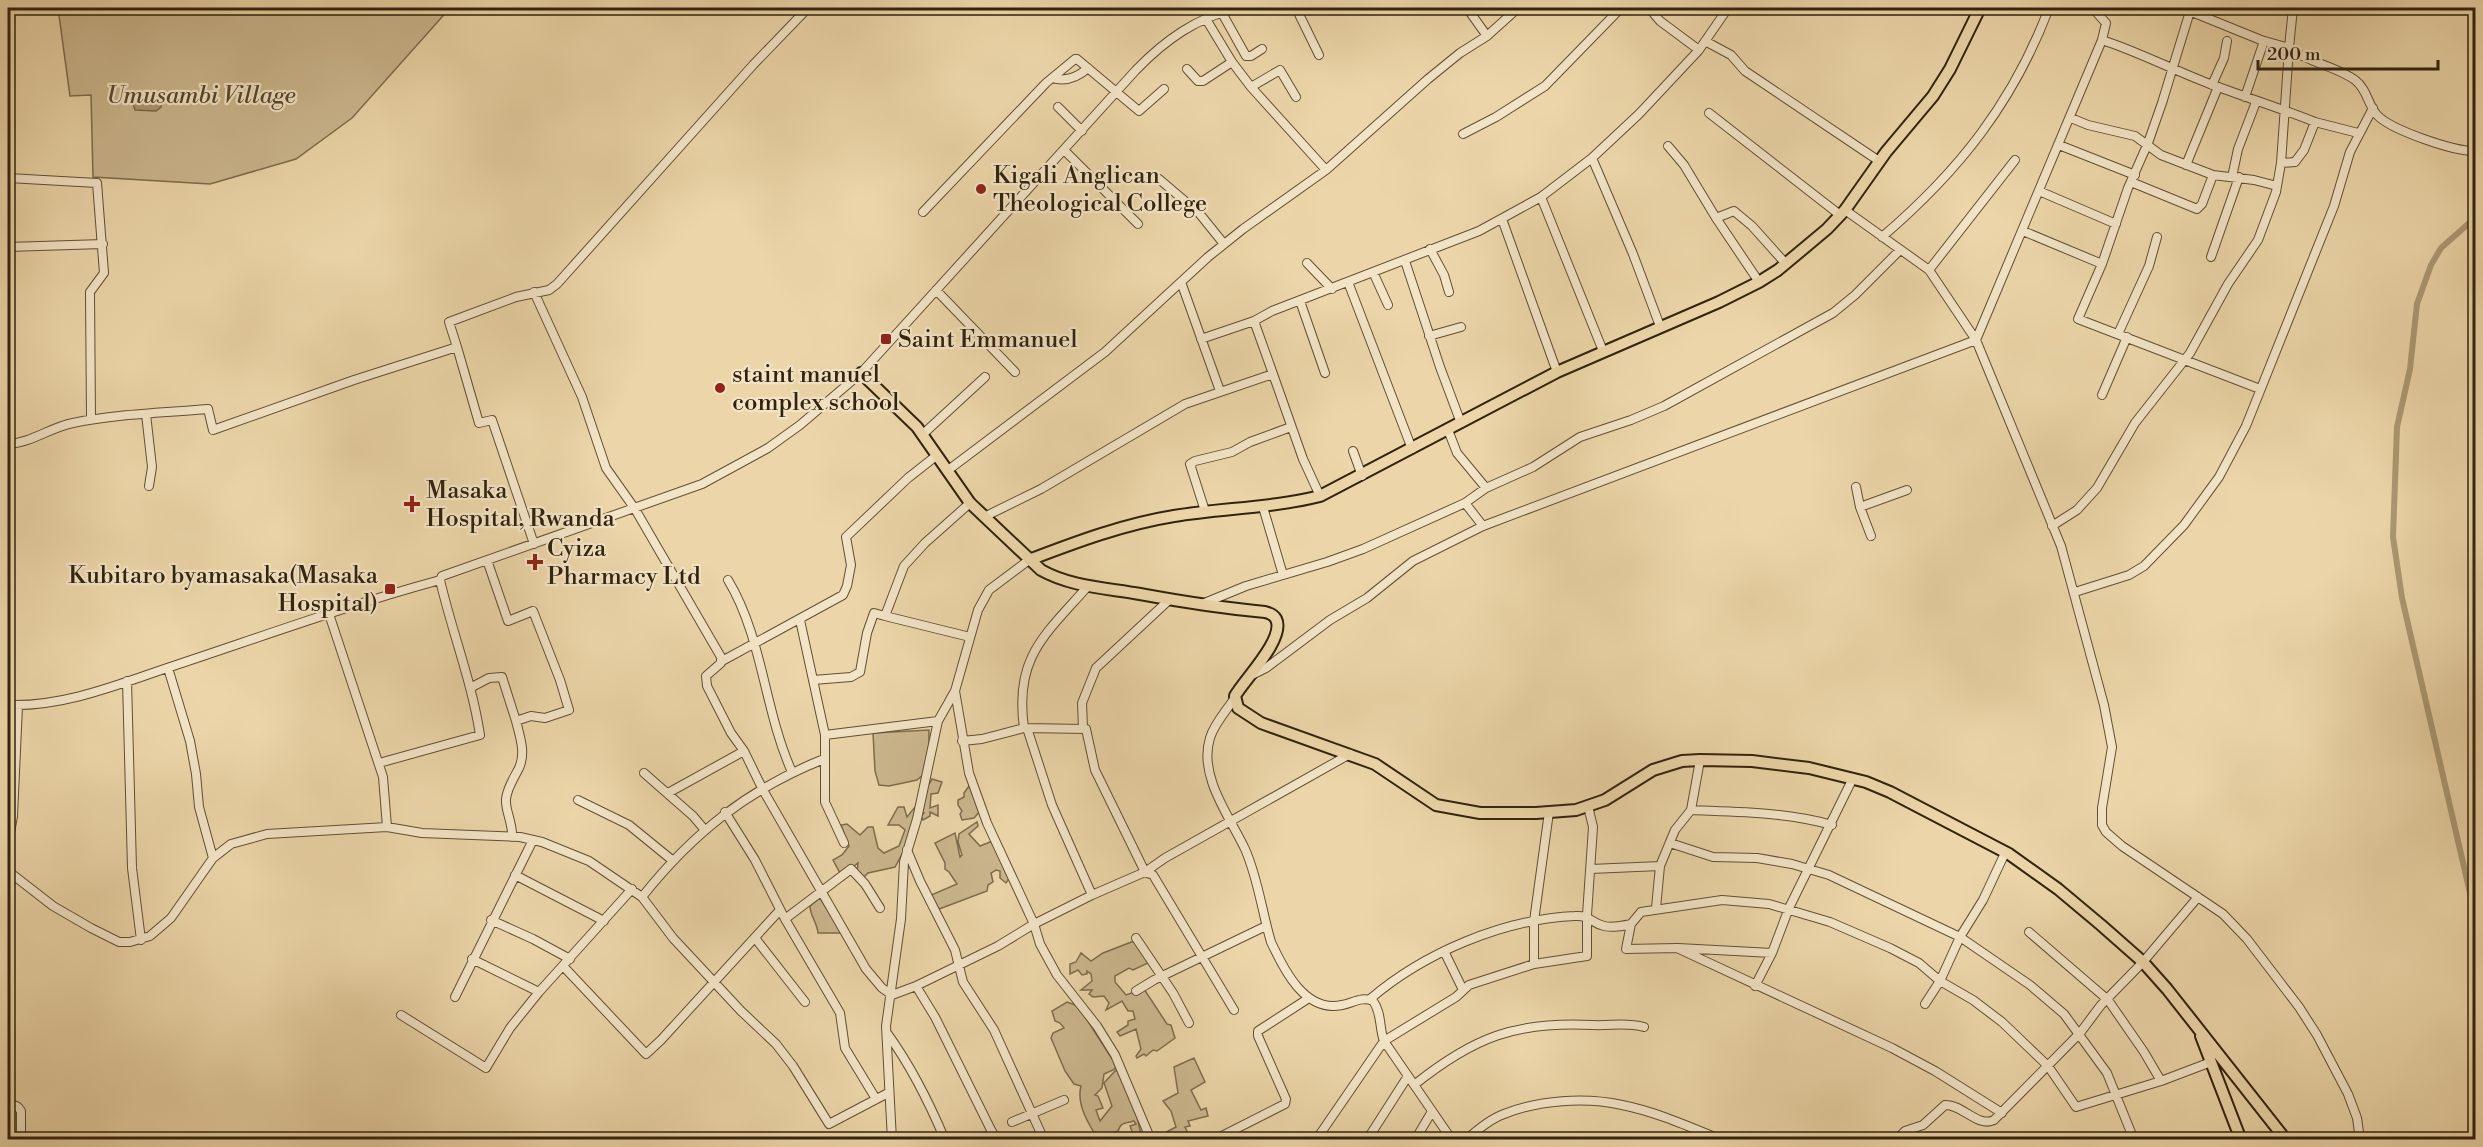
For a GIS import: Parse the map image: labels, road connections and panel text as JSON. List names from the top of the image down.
{
  "parks": ["Umusambi Village"],
  "places": {
    "other": ["Kigali Anglican Theological College", "staint manuel complex school"],
    "transit": ["Saint Emmanuel", "Kubitaro byamasaka(Masaka Hospital)"],
    "health": ["Masaka Hospital, Rwanda", "Cyiza Pharmacy Ltd"]
  },
  "scale_bar": "200 m"
}
